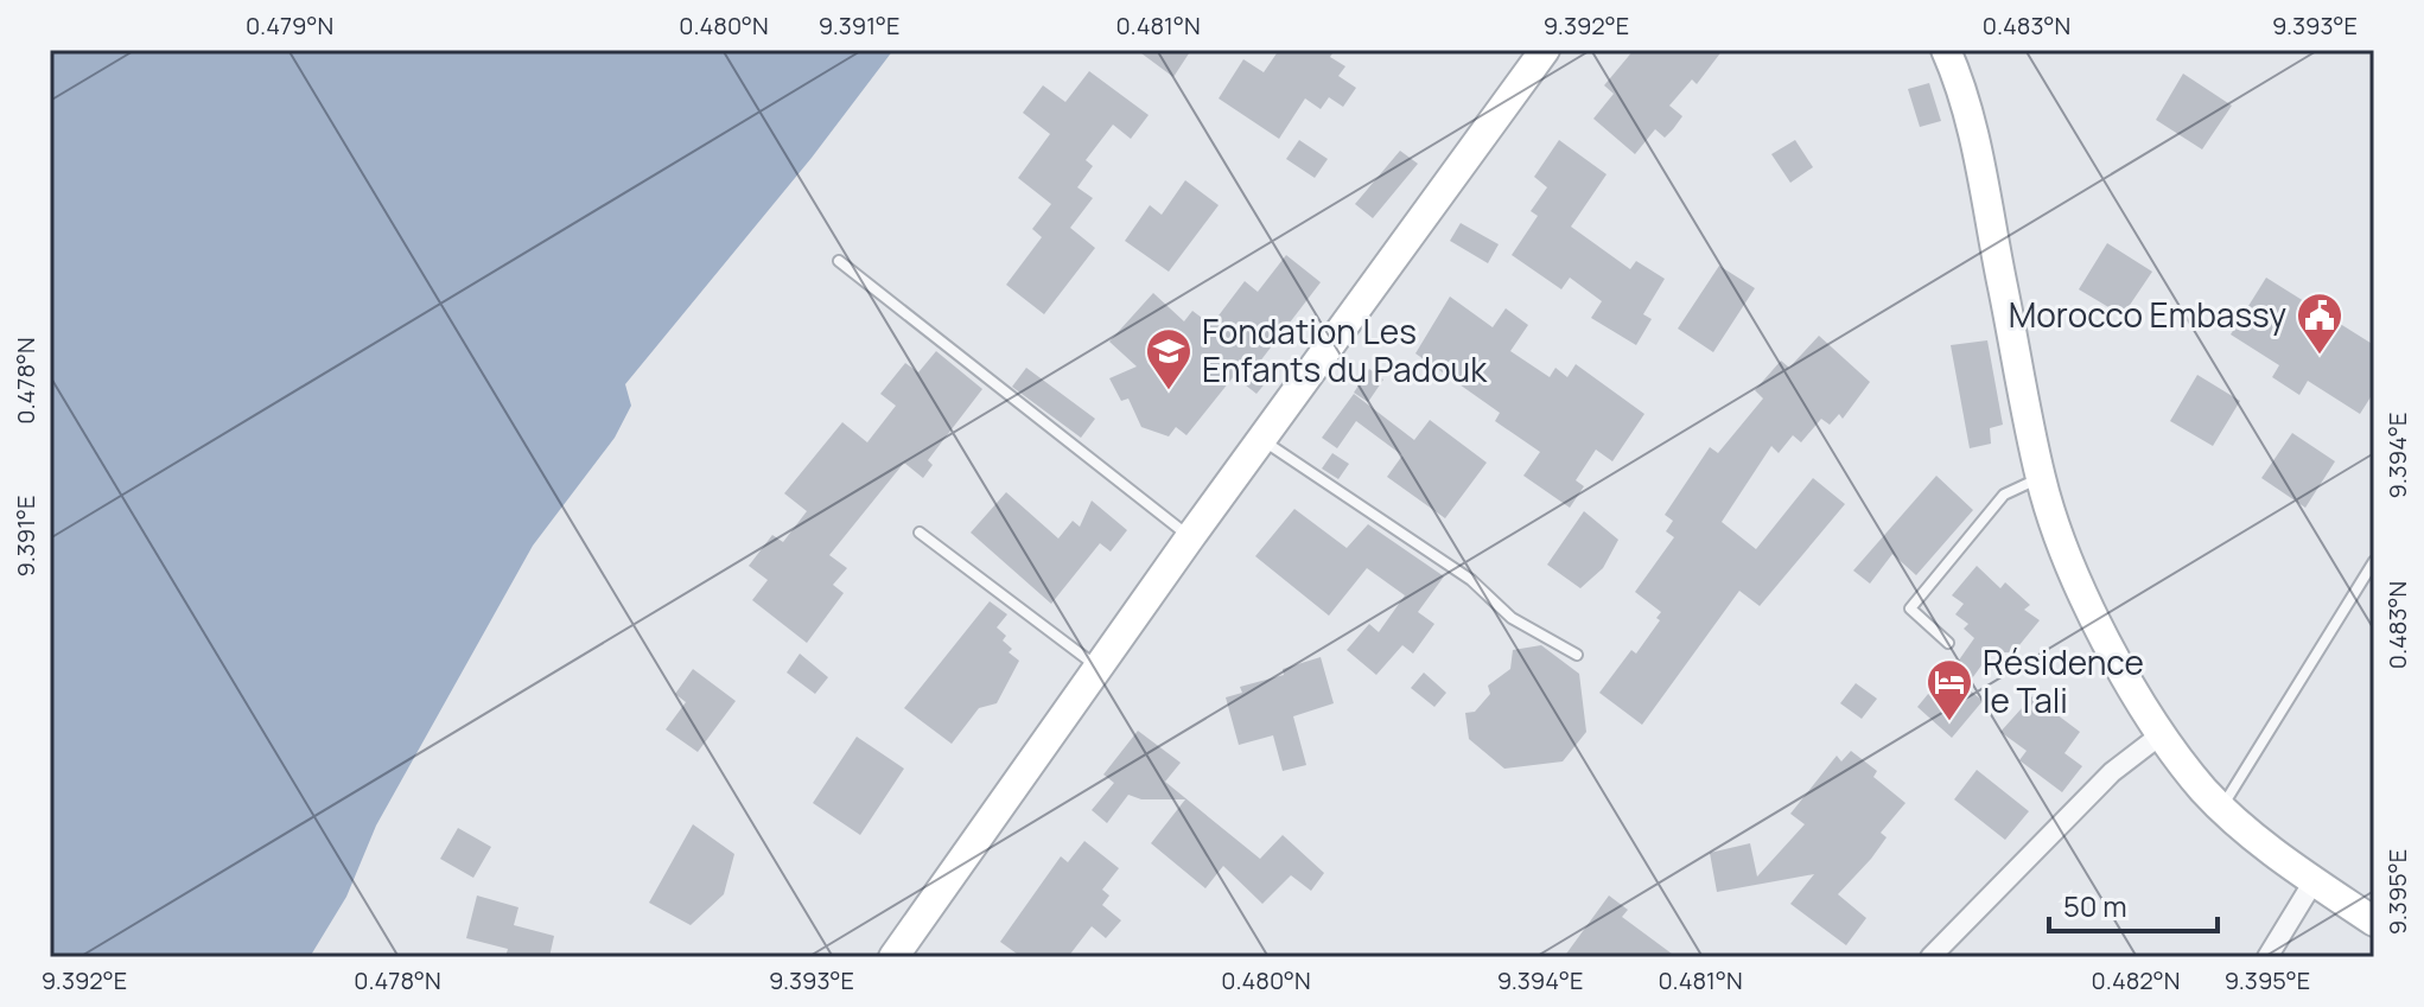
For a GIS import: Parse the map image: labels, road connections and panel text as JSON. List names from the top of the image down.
{
  "places": {
    "public building": ["Morocco Embassy"],
    "school or university": ["Fondation Les Enfants du Padouk"],
    "hotel": ["Résidence le Tali"]
  },
  "scale_bar": "50 m",
  "coordinates": [
    "0.479°N",
    "0.480°N",
    "9.391°E",
    "0.481°N",
    "9.392°E",
    "0.483°N",
    "9.393°E",
    "0.478°N",
    "9.394°E",
    "9.395°E",
    "0.482°N"
  ]
}
